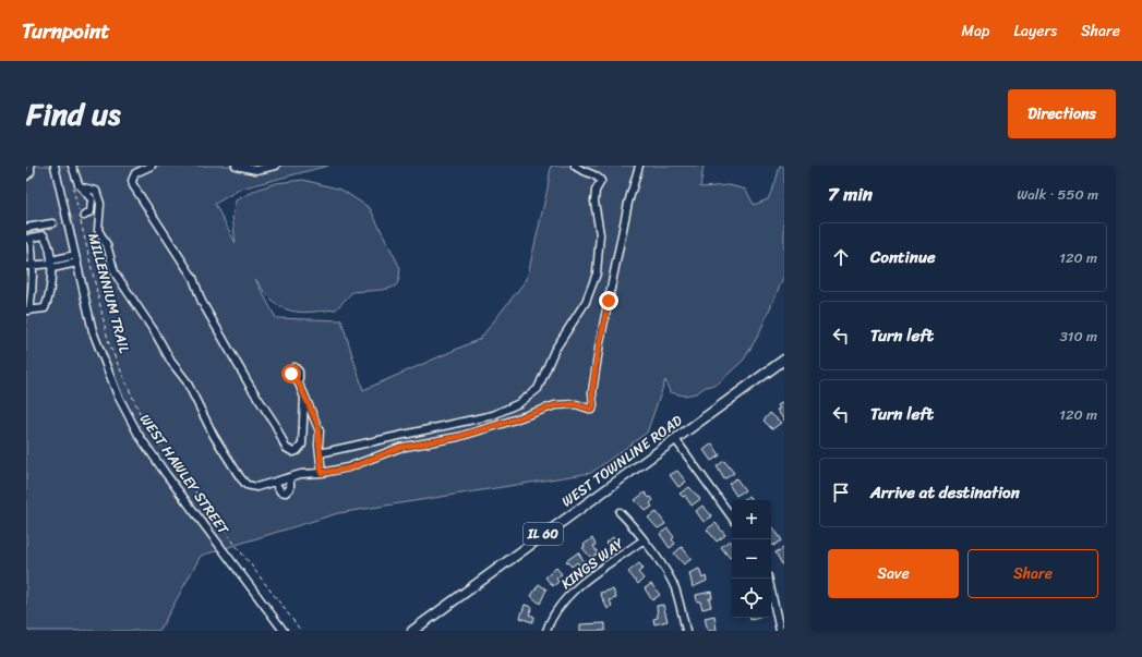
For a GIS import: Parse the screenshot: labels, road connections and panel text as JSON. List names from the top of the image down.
{
  "streets": {
    "main road": ["WEST TOWNLINE ROAD", "IL 60"],
    "street": ["WEST HAWLEY STREET", "KINGS WAY"],
    "path": ["MILLENNIUM TRAIL"]
  },
  "page": {
    "header": "Turnpoint",
    "nav": ["Map", "Layers", "Share"],
    "title": "Find us",
    "buttons": [
      "Directions",
      ["Save", "Share"]
    ],
    "heading": ["7 min", "Walk · 550 m"],
    "list": [
      ["Continue", "120 m"],
      ["Turn left", "310 m"],
      ["Turn left", "120 m"],
      "Arrive at destination"
    ],
    "map_buttons": ["+", "−"]
  }
}
